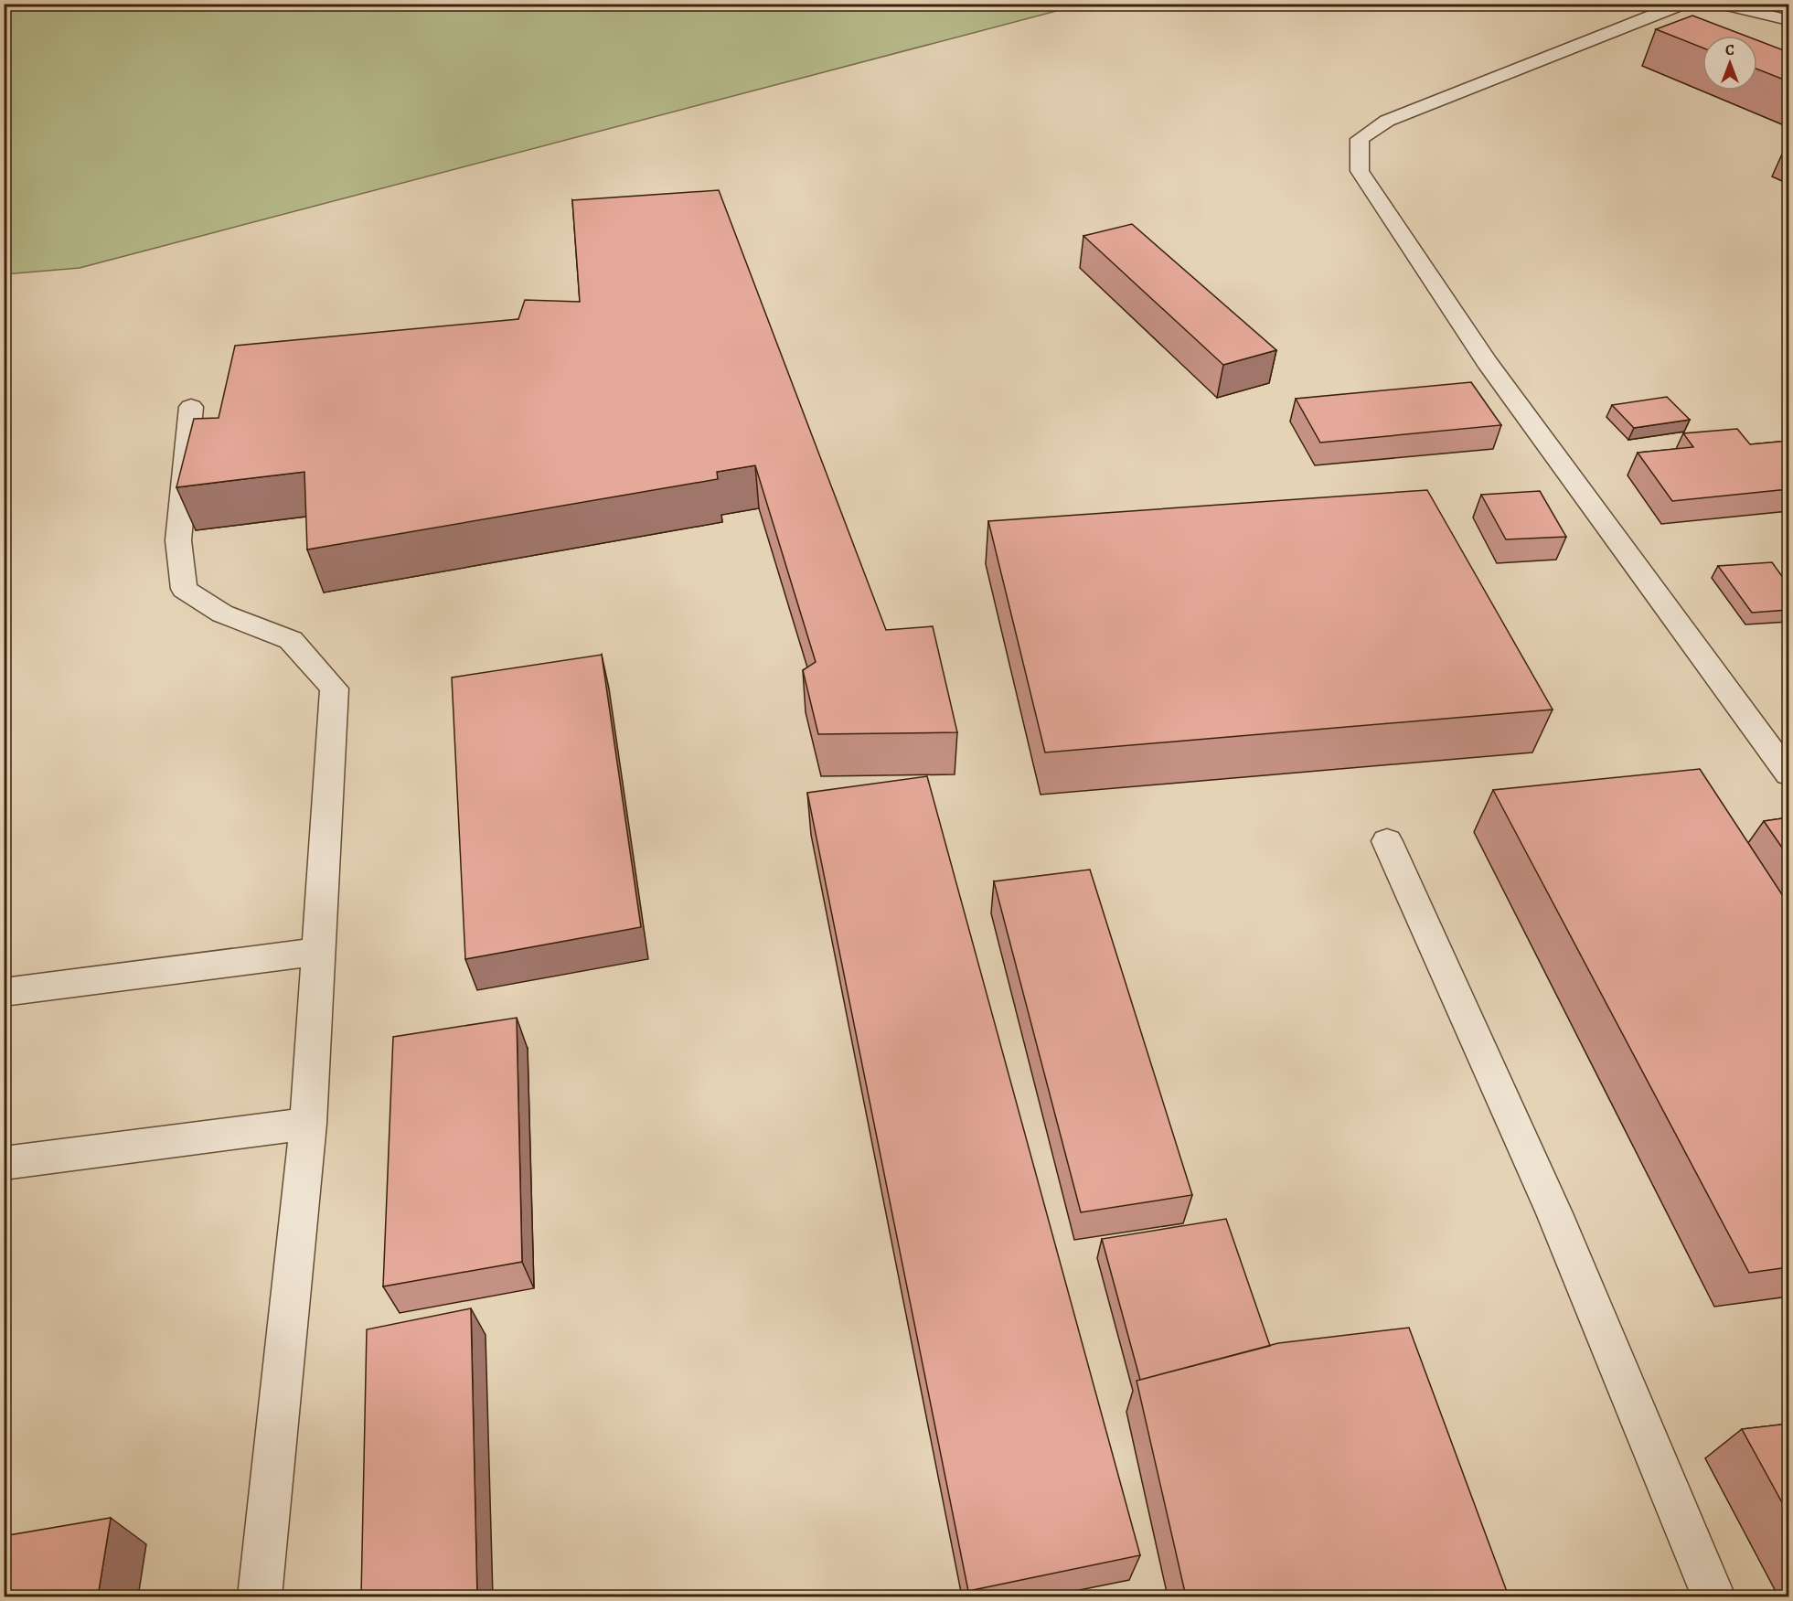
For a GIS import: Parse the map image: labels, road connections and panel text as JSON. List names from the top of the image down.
{
  "north": "top"
}
